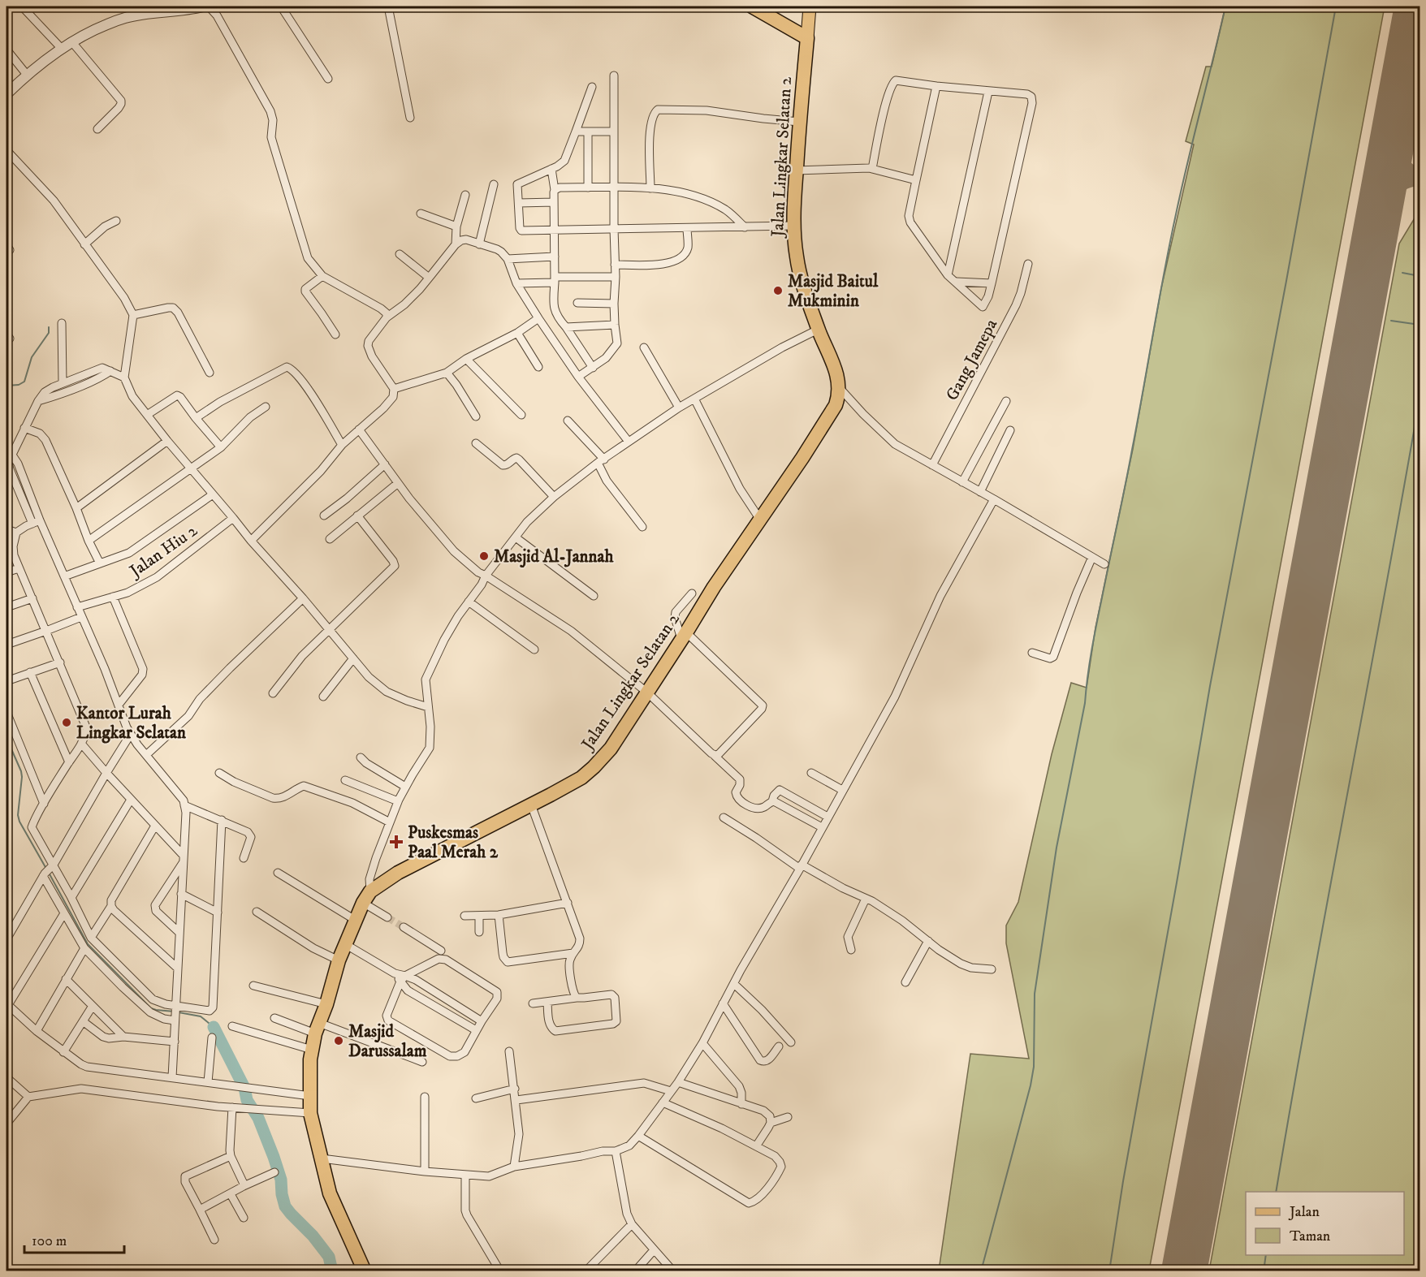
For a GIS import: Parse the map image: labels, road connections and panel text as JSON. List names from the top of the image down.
{
  "streets": {
    "highway": ["Jalan Lingkar Selatan 2"],
    "street": ["Gang Jamepa", "Jalan Hiu 2"]
  },
  "places": {
    "other": [
      "Masjid Baitul Mukminin",
      "Masjid Al-Jannah",
      "Kantor Lurah Lingkar Selatan",
      "Masjid Darussalam"
    ],
    "health": ["Puskesmas Paal Merah 2"]
  },
  "legend": ["Jalan", "Taman"],
  "scale_bar": "100 m"
}
